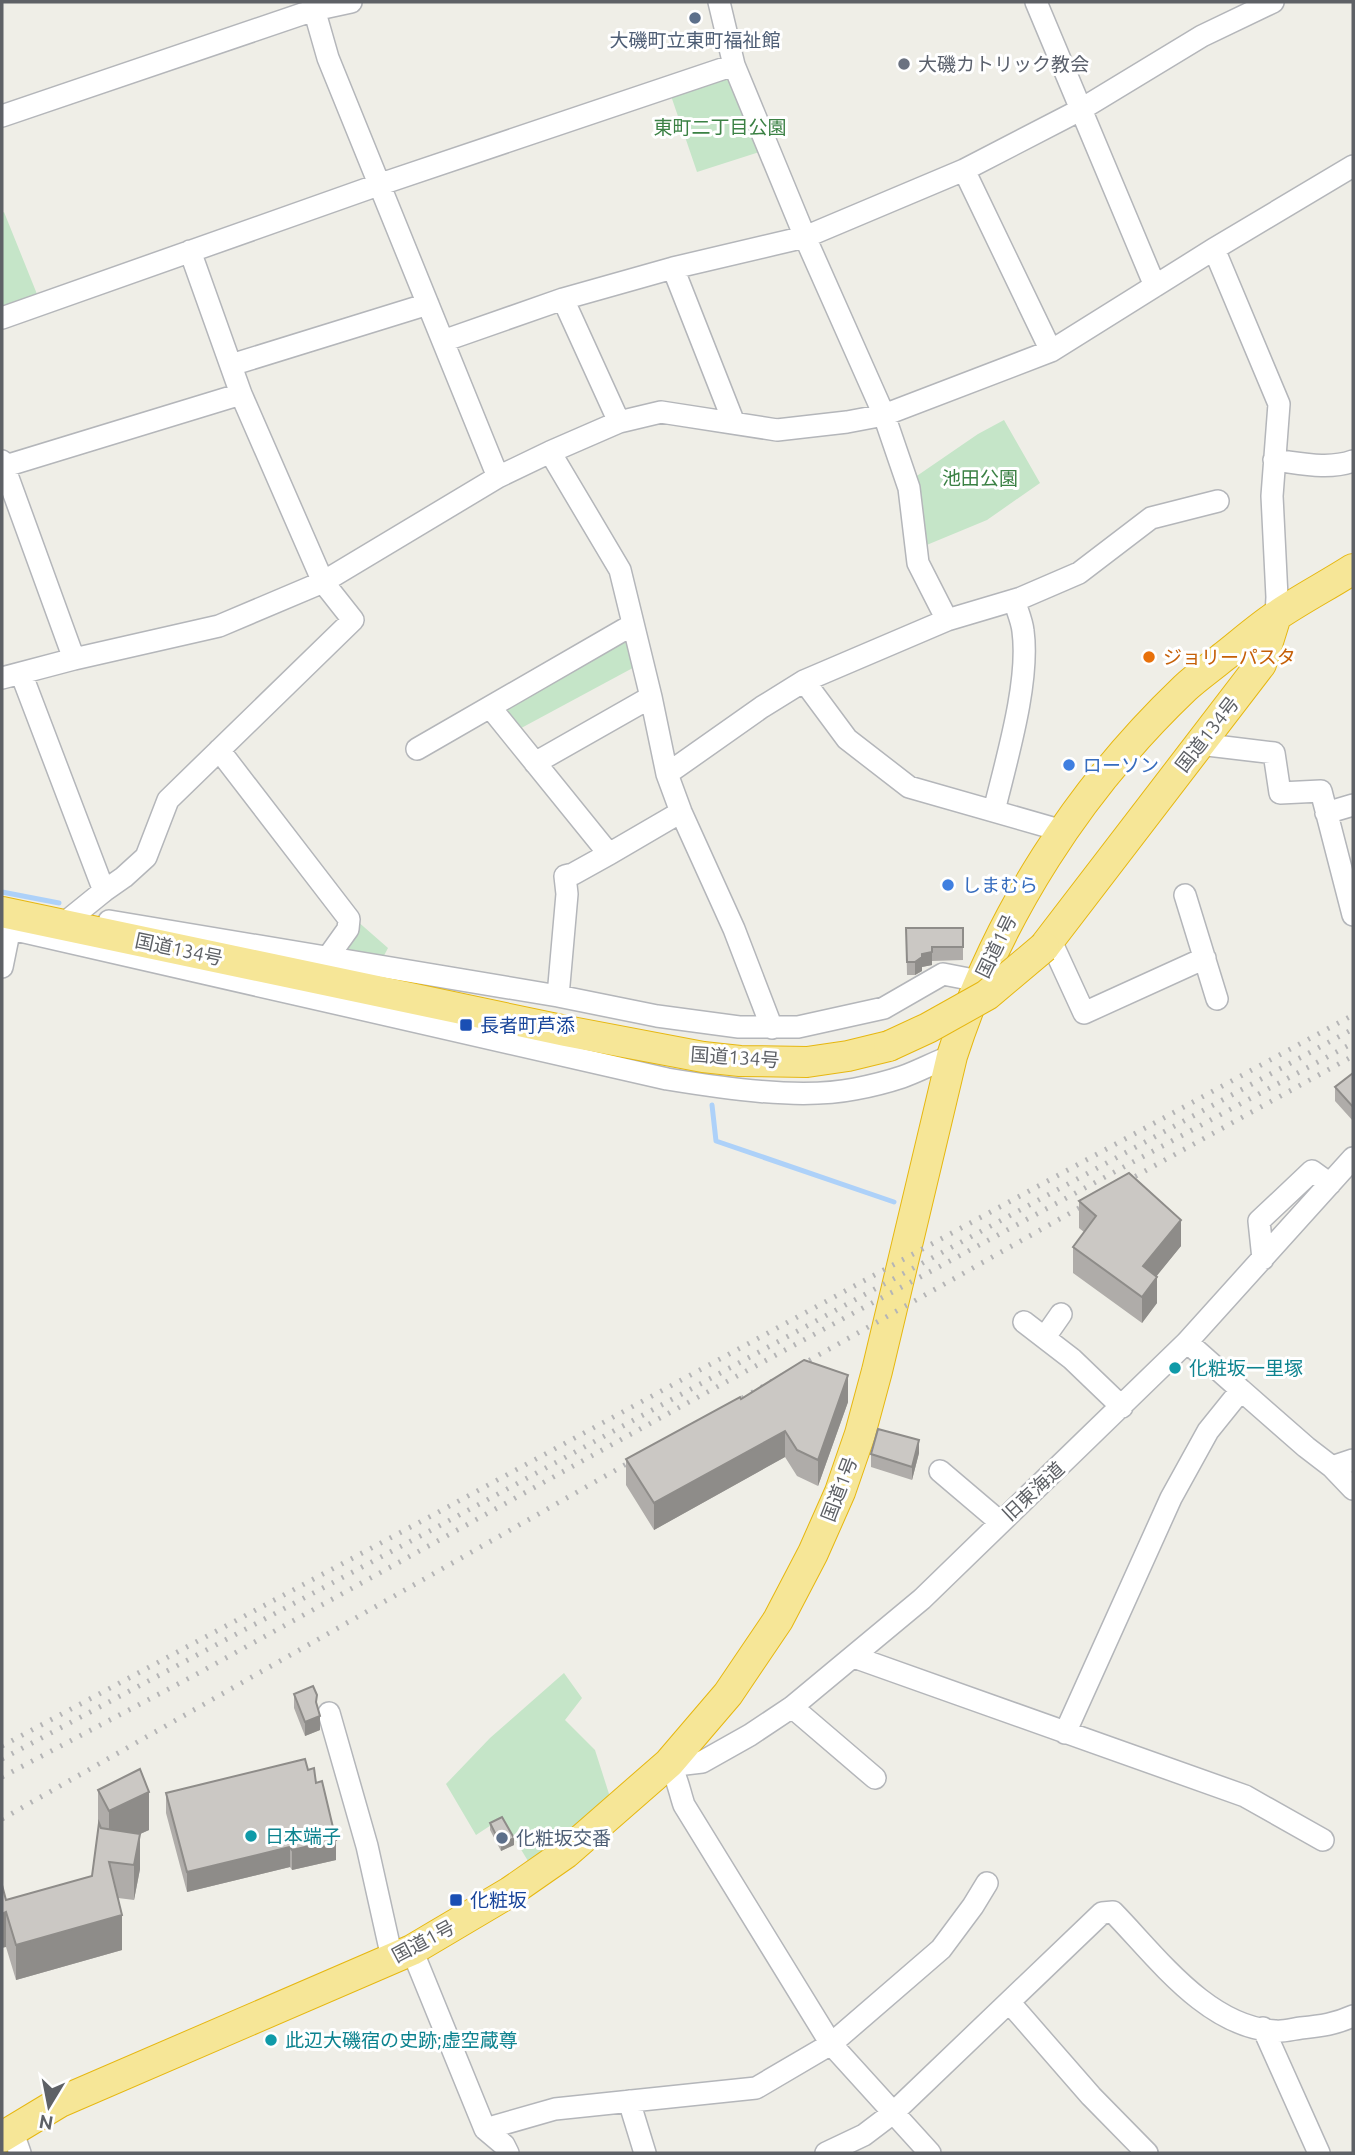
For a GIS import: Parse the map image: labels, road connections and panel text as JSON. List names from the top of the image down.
{
  "streets": {
    "highway": ["国道134号", "国道1号"],
    "street": ["旧東海道"]
  },
  "crossings": [
    ["国道134号", "国道1号"],
    ["国道1号", "旧東海道"]
  ],
  "parks": ["東町二丁目公園", "池田公園"],
  "places": {
    "other": [
      "大磯町立東町福祉館",
      "大磯カトリック教会",
      "ジョリーパスタ",
      "ローソン",
      "しまむら",
      "化粧坂一里塚",
      "日本端子",
      "化粧坂交番",
      "此辺大磯宿の史跡;虚空蔵尊"
    ],
    "transit": ["長者町芦添", "化粧坂"]
  },
  "north": "bottom"
}
